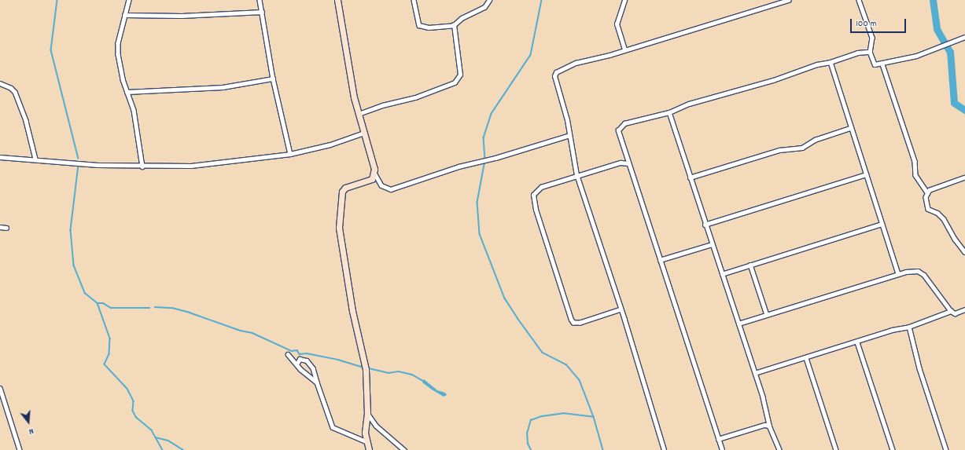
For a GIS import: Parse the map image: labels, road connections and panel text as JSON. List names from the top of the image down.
{
  "scale_bar": "100 m",
  "north": "bottom"
}
